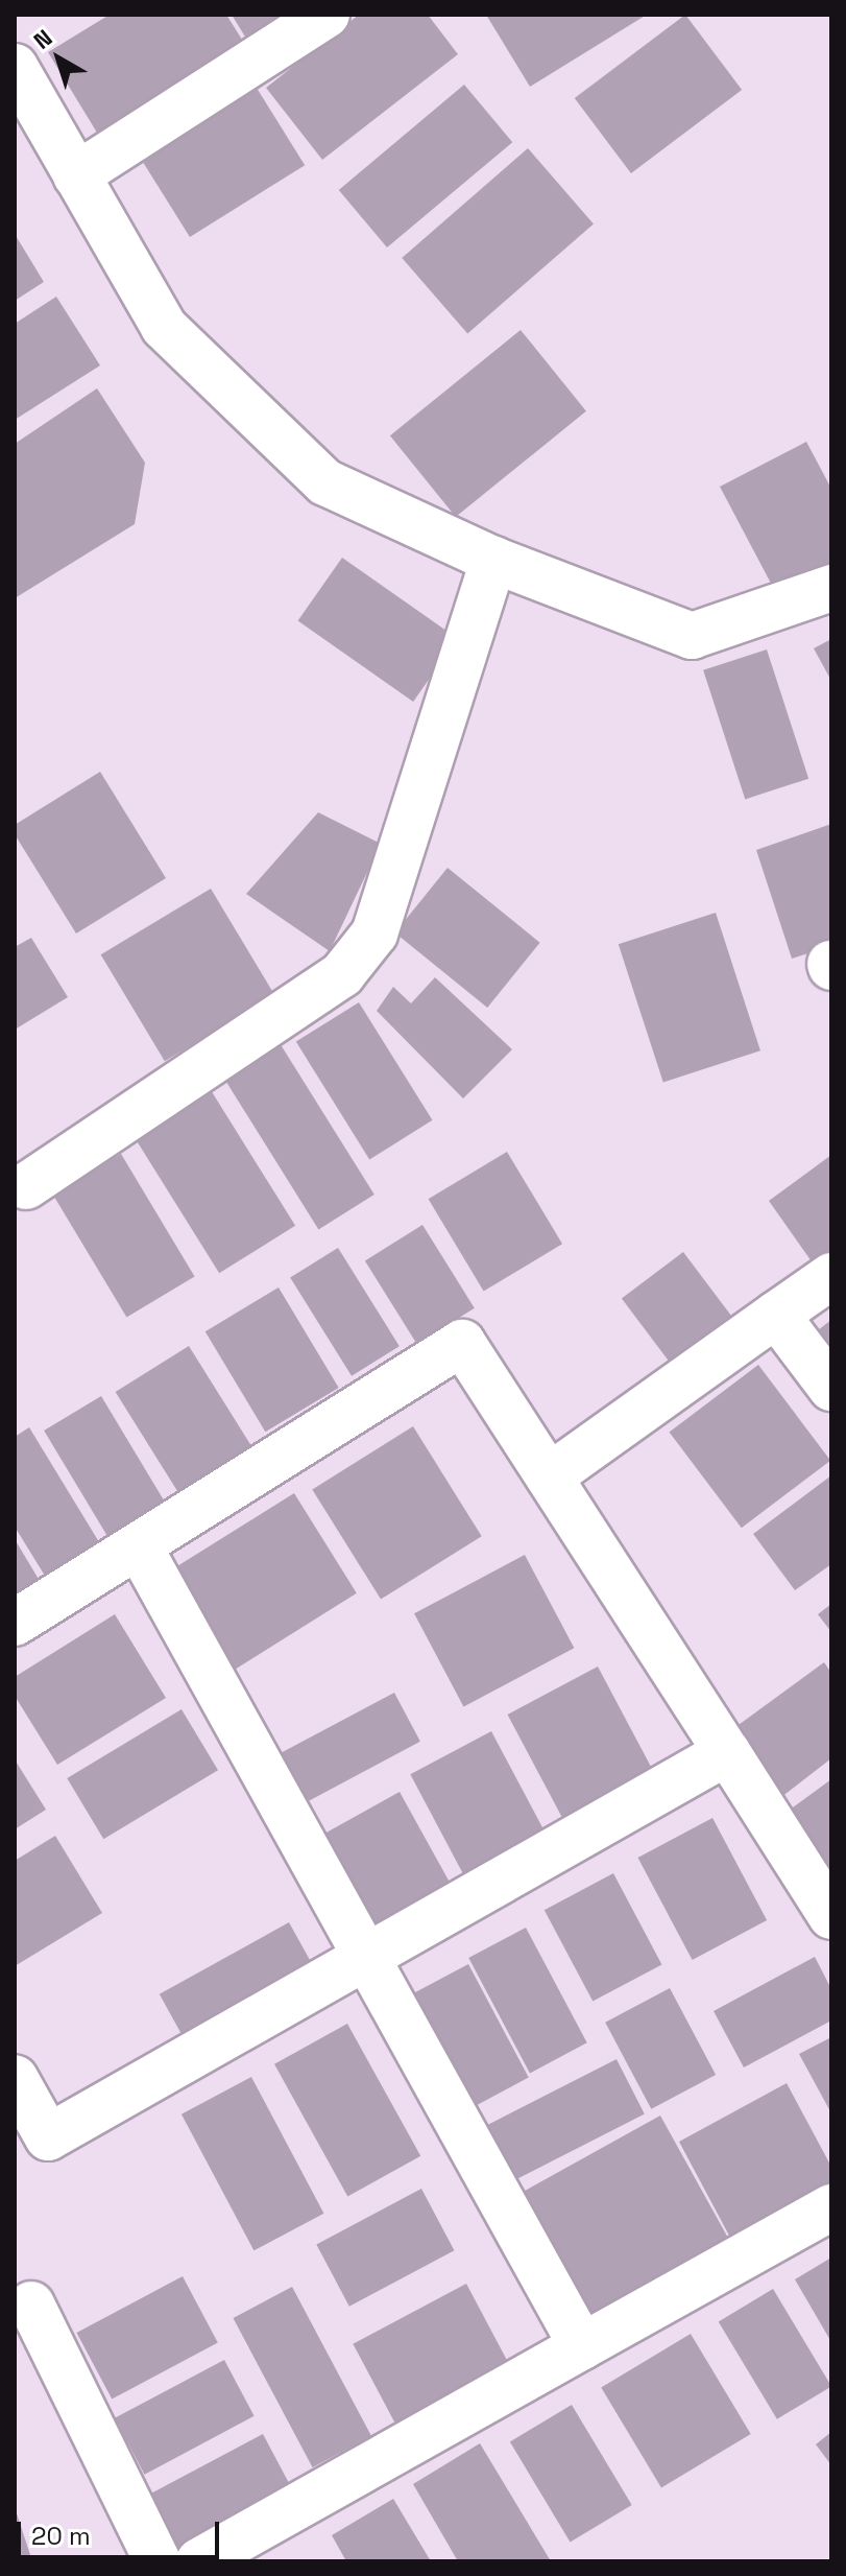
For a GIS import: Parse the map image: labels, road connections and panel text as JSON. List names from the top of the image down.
{
  "scale_bar": "20 m",
  "north": "top left"
}
